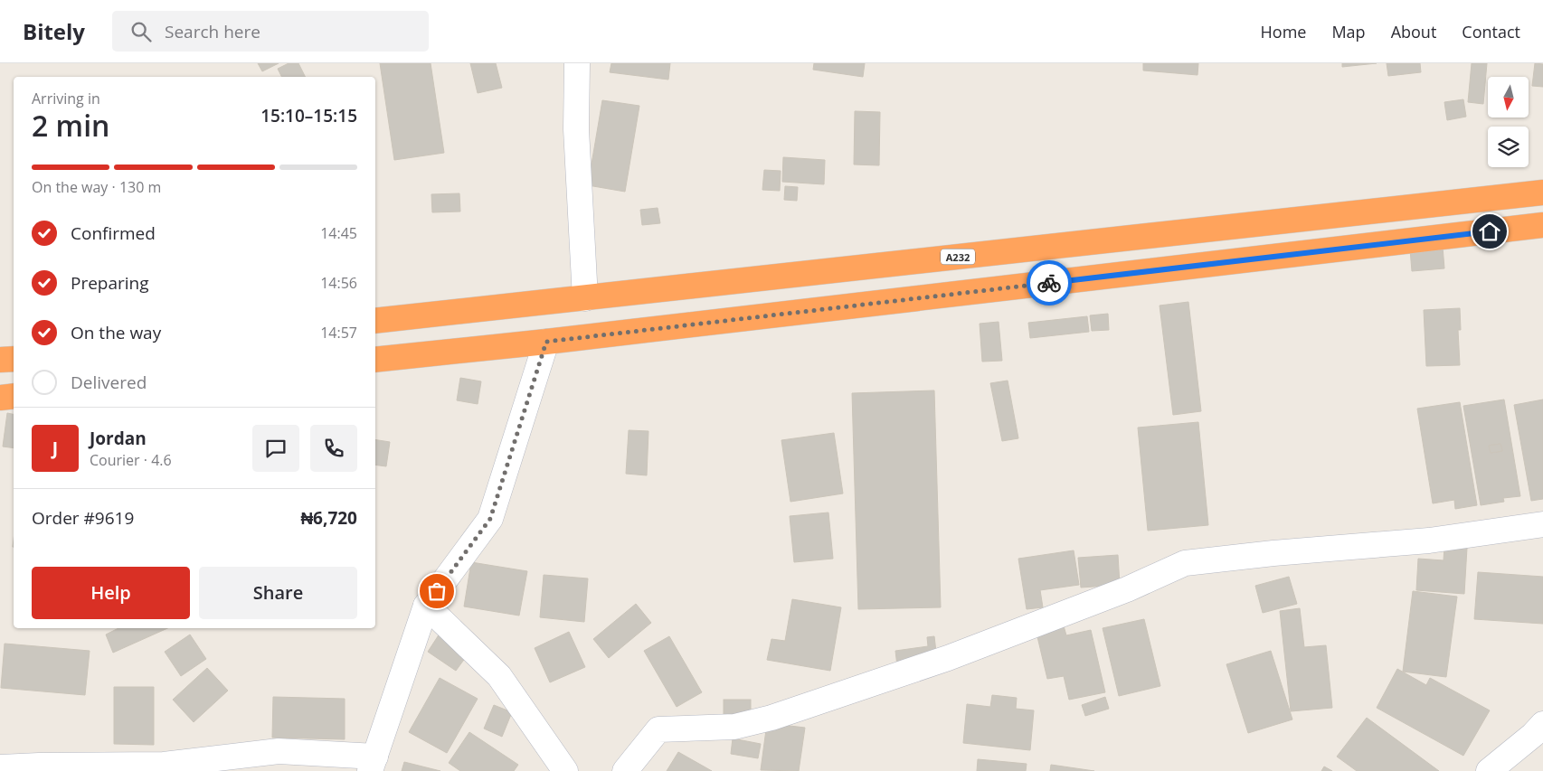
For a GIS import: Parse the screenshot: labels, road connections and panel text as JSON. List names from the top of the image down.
{
  "streets": {
    "highway": ["A232"]
  },
  "north": "bottom",
  "page": {
    "header": "Bitely",
    "search": "Search here",
    "nav": [
      "Home",
      "Map",
      "About",
      "Contact"
    ],
    "heading": ["2 min", "Arriving in", "15:10–15:15"],
    "panel": [
      "Jordan",
      "Courier · 4.6",
      "Order #9619",
      "₦6,720"
    ],
    "bar": "On the way · 130 m",
    "list": [
      ["Confirmed", "14:45"],
      ["Preparing", "14:56"],
      ["On the way", "14:57"],
      "Delivered"
    ],
    "round": "J",
    "buttons": ["Help", "Share"]
  }
}
